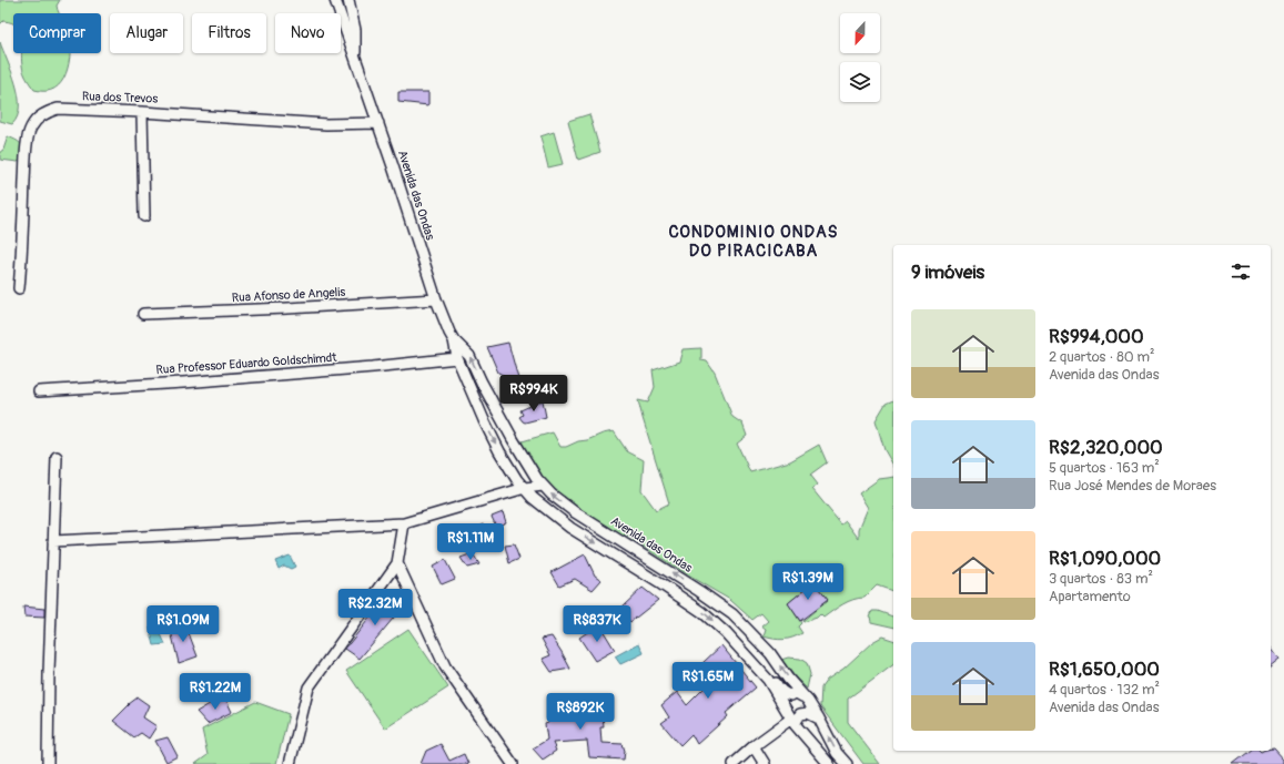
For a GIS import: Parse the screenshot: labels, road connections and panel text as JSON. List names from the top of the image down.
{
  "streets": {
    "street": [
      "Rua dos Trevos",
      "Avenida das Ondas",
      "Rua Afonso de Angelis",
      "Rua Professor Eduardo Goldschimdt"
    ]
  },
  "crossings": [
    ["Rua dos Trevos", "Avenida das Ondas"],
    ["Avenida das Ondas", "Rua Afonso de Angelis"],
    ["Avenida das Ondas", "Rua Professor Eduardo Goldschimdt"]
  ],
  "districts": ["CONDOMINIO ONDAS DO PIRACICABA"],
  "north": "bottom",
  "page": {
    "chip": [
      "Comprar",
      "Alugar",
      "Filtros",
      "Novo"
    ],
    "heading": "9 imóveis",
    "list": [
      {
        "name": "R$994,000",
        "note": "2 quartos · 80 m² · Avenida das Ondas"
      },
      {
        "name": "R$2,320,000",
        "note": "5 quartos · 163 m² · Rua José Mendes de Moraes"
      },
      {
        "name": "R$1,090,000",
        "note": "3 quartos · 83 m² · Apartamento"
      },
      {
        "name": "R$1,650,000",
        "note": "4 quartos · 132 m² · Avenida das Ondas"
      }
    ],
    "price": [
      "R$994K",
      "R$1.11M",
      "R$1.39M",
      "R$2.32M",
      "R$1.09M",
      "R$837K",
      "R$1.65M",
      "R$1.22M",
      "R$892K"
    ]
  }
}
